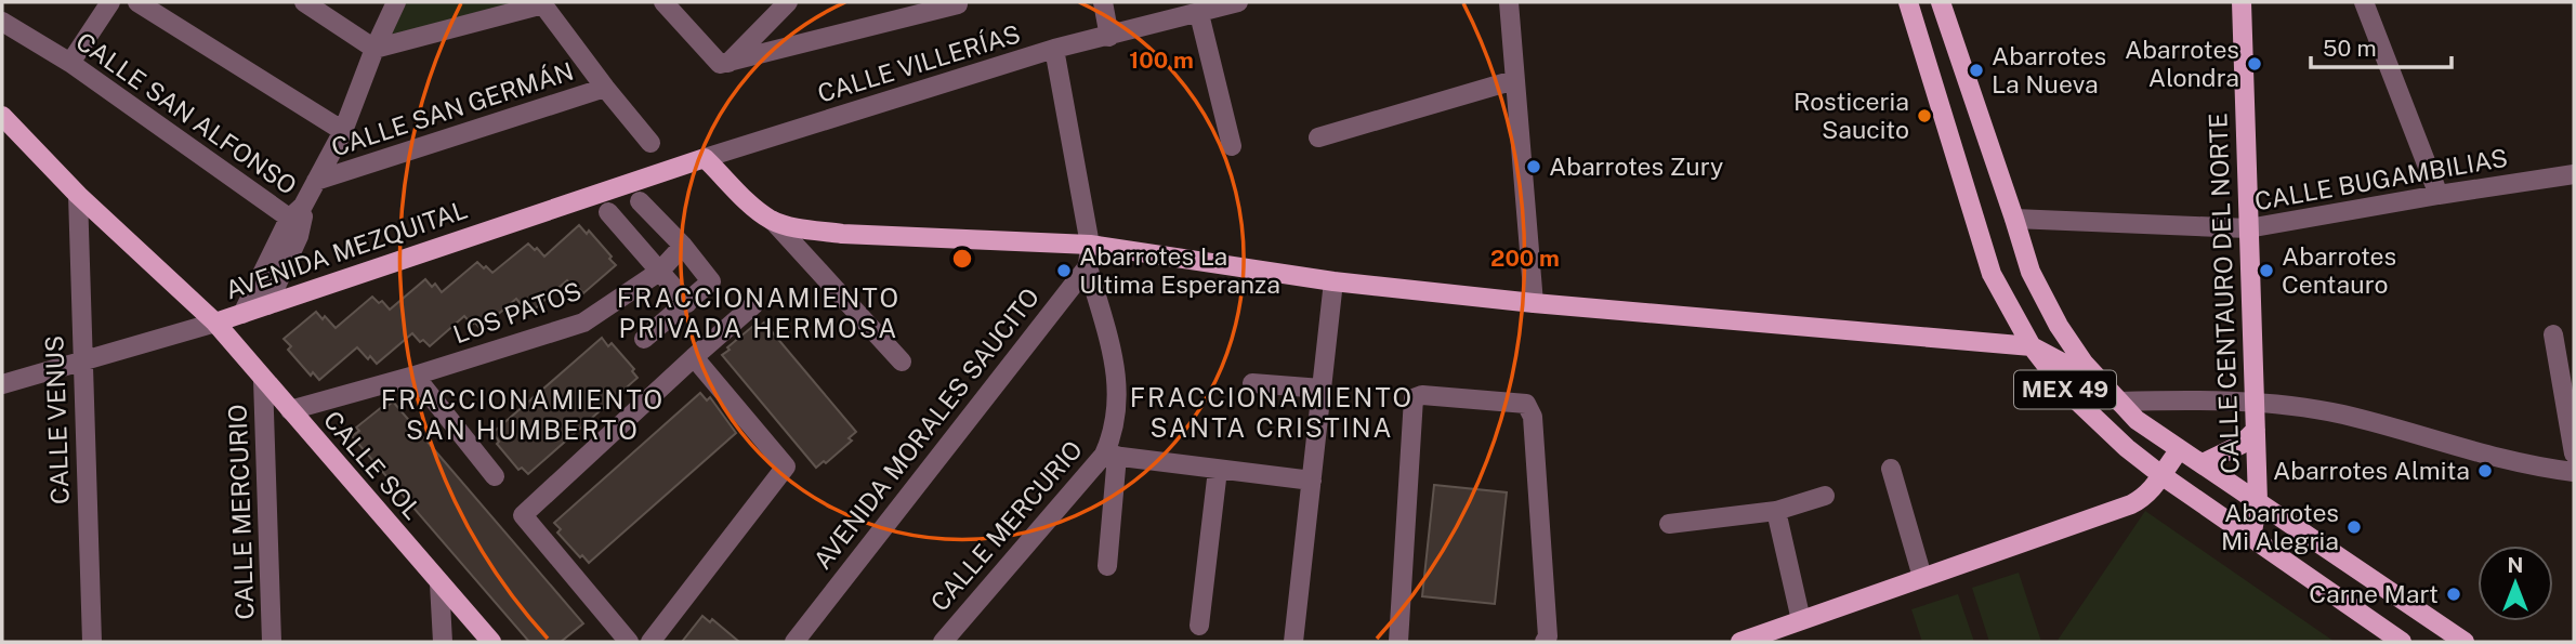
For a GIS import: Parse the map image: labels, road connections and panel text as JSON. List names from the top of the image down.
{
  "streets": {
    "main road": [
      "AVENIDA MEZQUITAL",
      "CALLE CENTAURO DEL NORTE",
      "MEX 49",
      "CALLE SOL"
    ],
    "street": [
      "CALLE VILLERÍAS",
      "CALLE SAN GERMÁN",
      "CALLE SAN ALFONSO",
      "CALLE BUGAMBILIAS",
      "LOS PATOS",
      "CALLE VENUS",
      "AVENIDA MORALES SAUCITO",
      "CALLE MERCURIO"
    ]
  },
  "crossings": [
    ["CALLE VILLERÍAS", "AVENIDA MEZQUITAL"],
    ["CALLE BUGAMBILIAS", "CALLE CENTAURO DEL NORTE"],
    ["CALLE BUGAMBILIAS", "MEX 49"],
    ["AVENIDA MEZQUITAL", "CALLE VENUS"],
    ["AVENIDA MEZQUITAL", "CALLE SOL"],
    ["CALLE CENTAURO DEL NORTE", "MEX 49"],
    ["LOS PATOS", "CALLE SOL"],
    ["CALLE VENUS", "CALLE SOL"],
    ["AVENIDA MORALES SAUCITO", "CALLE MERCURIO"],
    ["CALLE SOL", "CALLE MERCURIO"]
  ],
  "districts": ["FRACCIONAMIENTO PRIVADA HERMOSA", "FRACCIONAMIENTO SANTA CRISTINA", "FRACCIONAMIENTO SAN HUMBERTO"],
  "places": [
    "Abarrotes Alondra",
    "Abarrotes La Nueva",
    "Rosticeria Saucito",
    "Abarrotes Zury",
    "Abarrotes La Ultima Esperanza",
    "Abarrotes Centauro",
    "Abarrotes Almita",
    "Abarrotes Mi Alegria",
    "Carne Mart"
  ],
  "scale_bar": "50 m",
  "north": "top",
  "rings": ["100 m", "200 m"]
}
